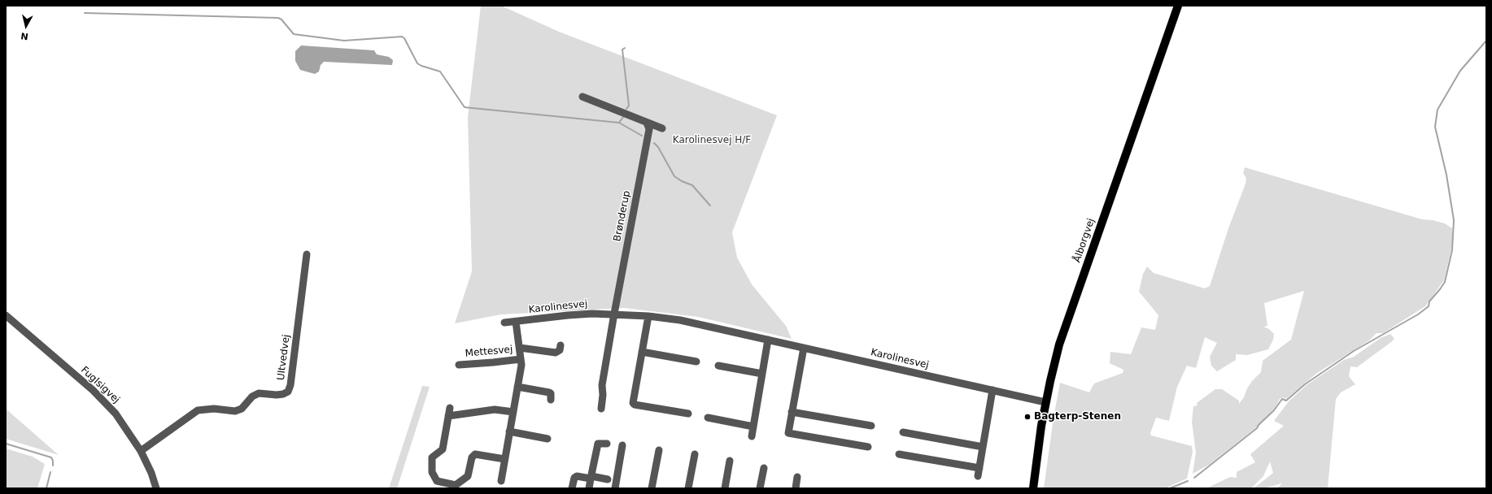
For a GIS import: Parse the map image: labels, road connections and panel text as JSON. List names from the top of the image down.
{
  "streets": {
    "main road": ["Ålborgvej"],
    "street": [
      "Brønderup",
      "Karolinesvej",
      "Mettesvej",
      "Ultvedvej",
      "Fuglsigvej"
    ]
  },
  "crossings": [
    ["Brønderup", "Karolinesvej"],
    ["Ålborgvej", "Karolinesvej"],
    ["Karolinesvej", "Mettesvej"],
    ["Ultvedvej", "Fuglsigvej"]
  ],
  "parks": ["Karolinesvej H/F"],
  "places": ["Bagterp-Stenen"],
  "north": "bottom"
}
